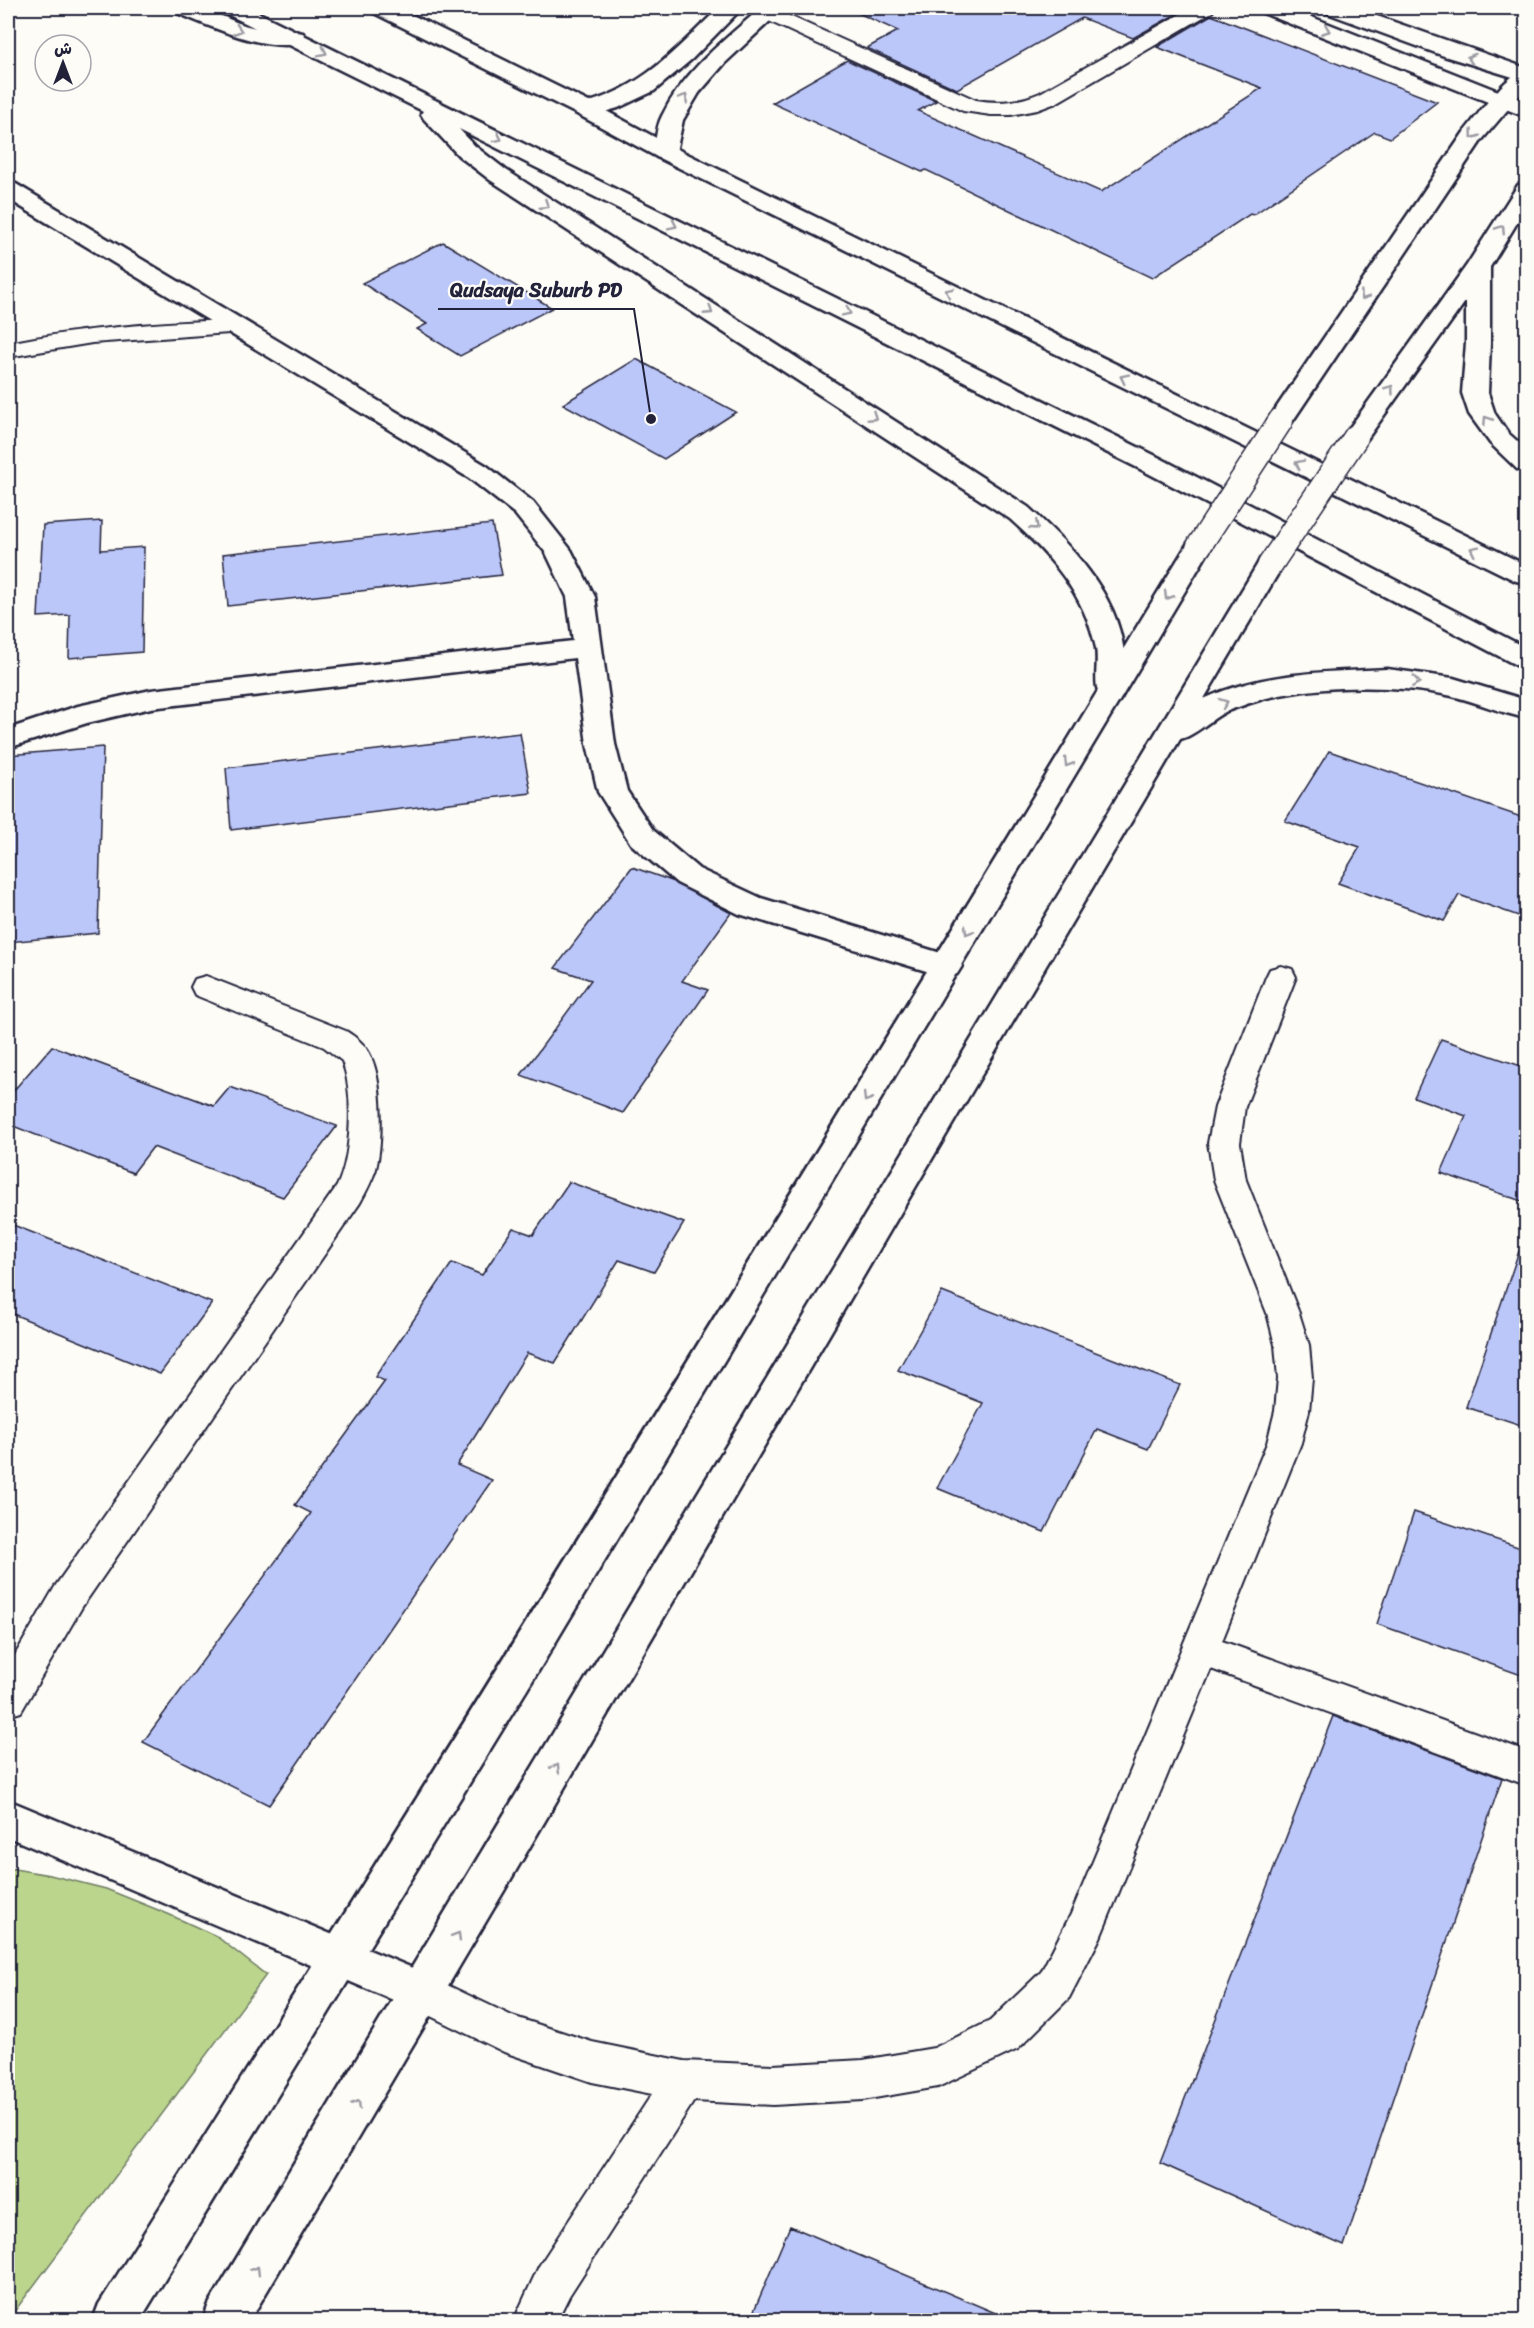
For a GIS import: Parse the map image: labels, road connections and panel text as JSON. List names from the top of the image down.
{
  "places": ["Qudsaya Suburb PD"],
  "north": "top"
}
